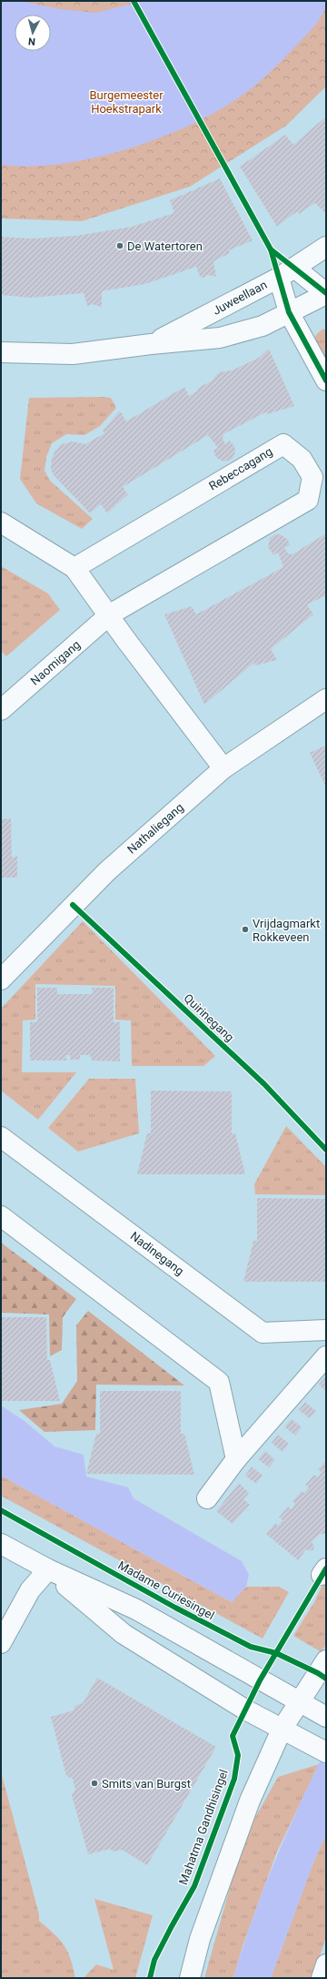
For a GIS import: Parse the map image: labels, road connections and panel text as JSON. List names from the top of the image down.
{
  "streets": {
    "street": [
      "Juweellaan",
      "Rebeccagang",
      "Naomigang",
      "Nathaliegang",
      "Nadinegang"
    ],
    "cycle path": ["Quirinegang", "Madame Curiesingel", "Mahatma Gandhisingel"]
  },
  "crossings": [
    ["Rebeccagang", "Naomigang"]
  ],
  "parks": ["Burgemeester Hoekstrapark"],
  "places": ["De Watertoren", "Vrijdagmarkt Rokkeveen", "Smits van Burgst"],
  "north": "bottom"
}
